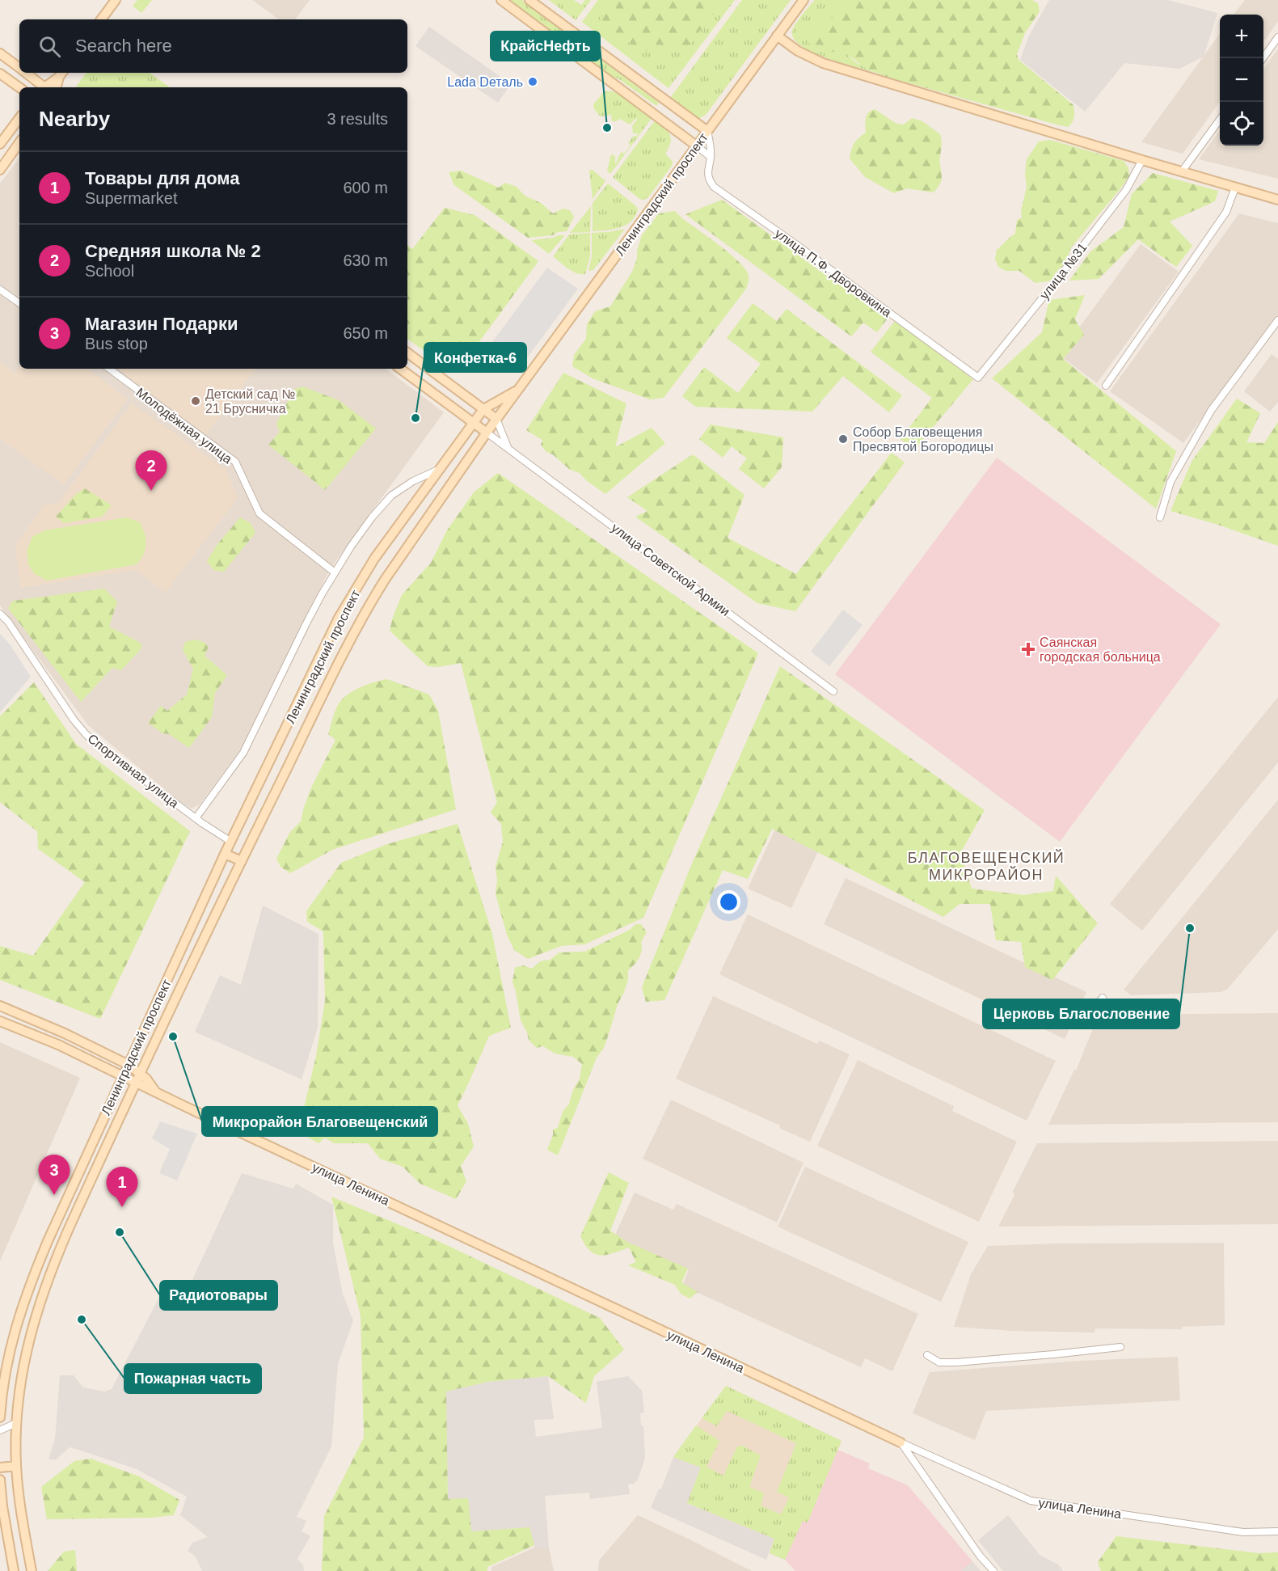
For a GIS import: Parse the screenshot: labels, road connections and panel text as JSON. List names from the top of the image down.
{
  "streets": {
    "main road": ["Ленинградский проспект", "улица Советской Армии", "улица Ленина"],
    "street": [
      "улица №31",
      "улица П.Ф. Дворовкина",
      "Молодёжная улица",
      "Спортивная улица"
    ]
  },
  "crossings": [
    ["Ленинградский проспект", "улица П.Ф. Дворовкина"],
    ["Ленинградский проспект", "улица Советской Армии"],
    ["Ленинградский проспект", "Спортивная улица"],
    ["Ленинградский проспект", "улица Ленина"],
    ["улица №31", "улица П.Ф. Дворовкина"]
  ],
  "districts": ["БЛАГОВЕЩЕНСКИЙ МИКРОРАЙОН"],
  "places": {
    "other": [
      "Lada Dеталь",
      "КрайсНефть",
      "Детский сад № 21 Брусничка",
      "Конфетка-6",
      "Собор Благовещения Пресвятой Богородицы",
      "Церковь Благословение",
      "Микрорайон Благовещенский",
      "Радиотовары",
      "Пожарная часть"
    ],
    "health": ["Саянская городская больница"]
  },
  "page": {
    "map_buttons": ["+", "−"],
    "search": "Search here",
    "heading": ["Nearby", "3 results"],
    "list": [
      {
        "mark": "1",
        "name": "Товары для дома",
        "note": "Supermarket",
        "value": "600 m"
      },
      {
        "mark": "2",
        "name": "Средняя школа № 2",
        "note": "School",
        "value": "630 m"
      },
      {
        "mark": "3",
        "name": "Магазин Подарки",
        "note": "Bus stop",
        "value": "650 m"
      }
    ],
    "pins": ["2", "3", "1"]
  }
}
